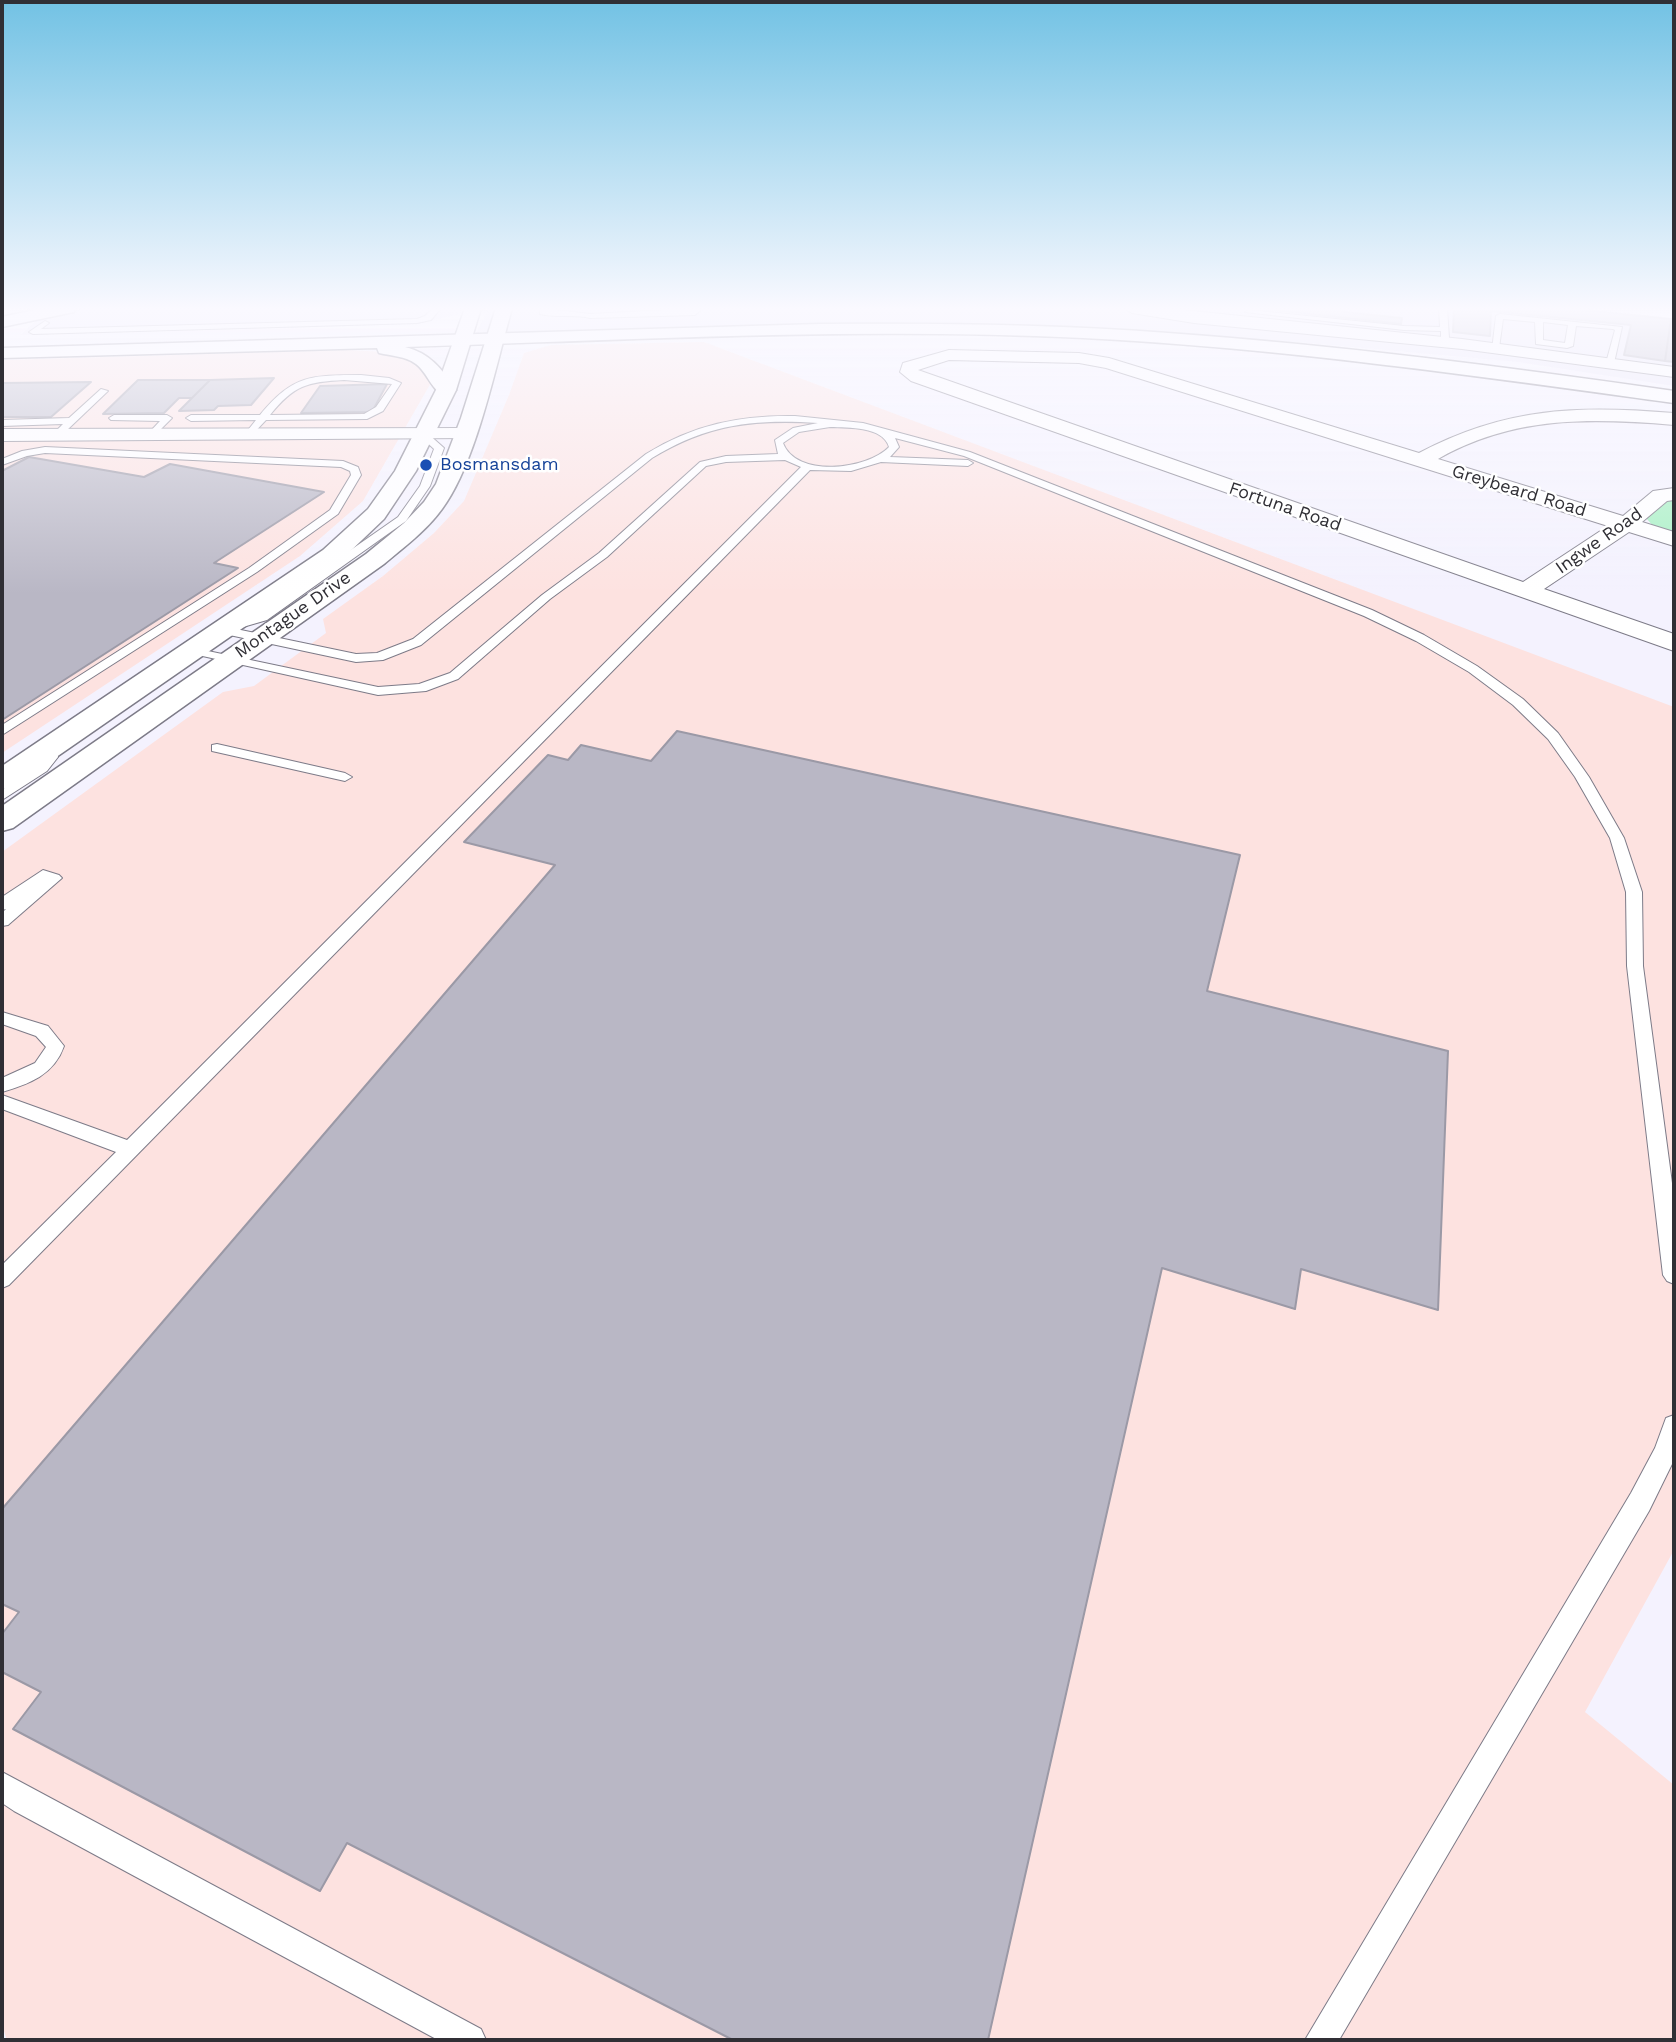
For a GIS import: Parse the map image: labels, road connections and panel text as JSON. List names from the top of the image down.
{
  "streets": {
    "main road": ["Montague Drive"],
    "street": ["Greybeard Road", "Fortuna Road", "Ingwe Road"]
  },
  "crossings": [
    ["Greybeard Road", "Ingwe Road"],
    ["Fortuna Road", "Ingwe Road"]
  ],
  "places": ["Bosmansdam"]
}
